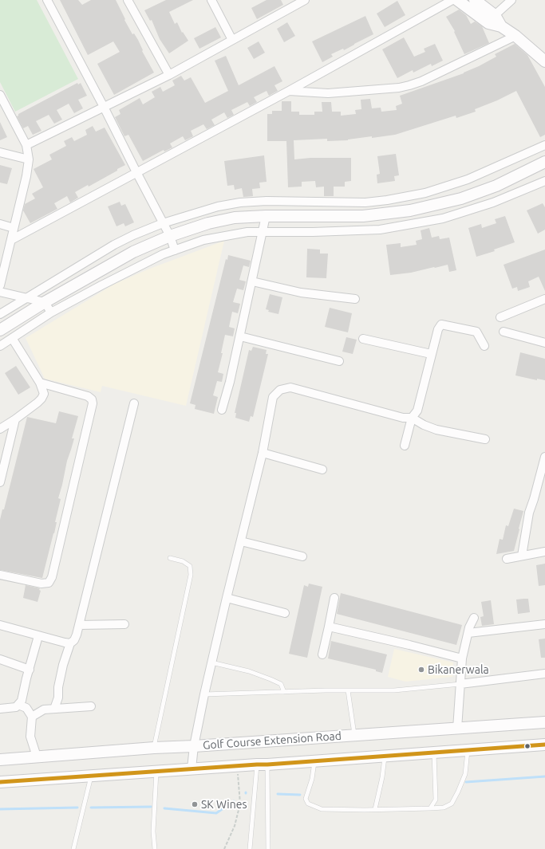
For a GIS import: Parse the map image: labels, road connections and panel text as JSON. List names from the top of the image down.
{
  "streets": {
    "main road": ["Golf Course Extension Road"]
  },
  "places": ["Bikanerwala", "SK Wines"]
}
